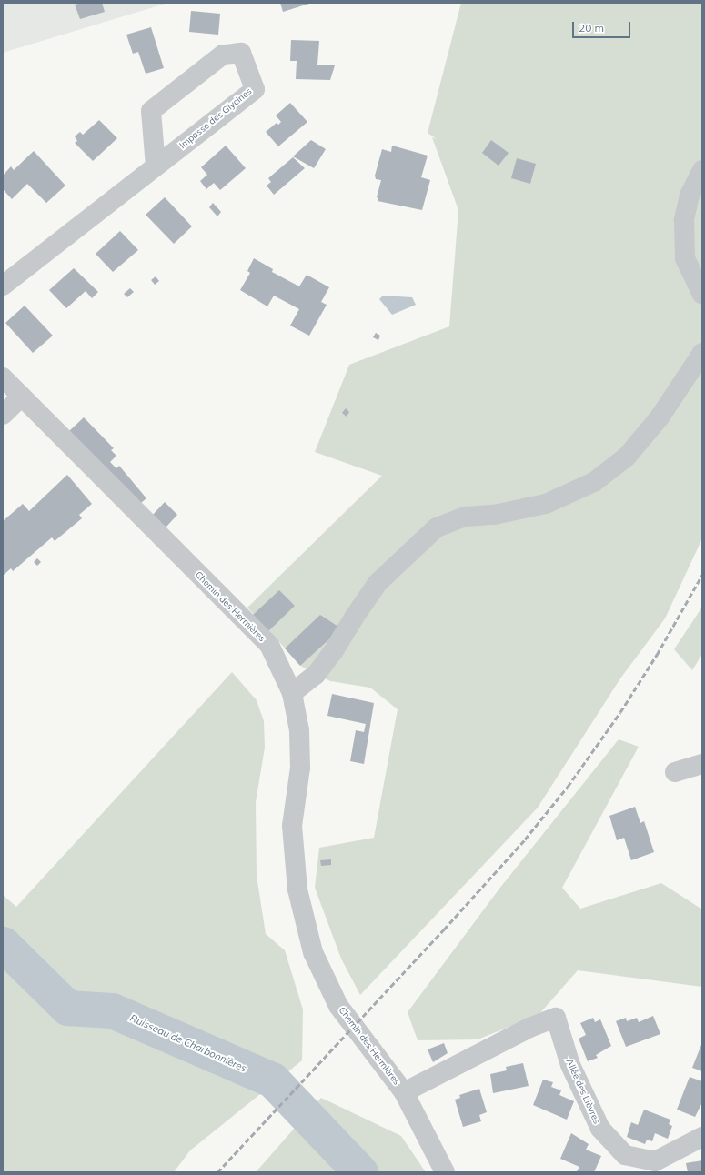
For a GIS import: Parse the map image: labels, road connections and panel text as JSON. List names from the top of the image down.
{
  "streets": {
    "street": ["Impasse des Glycines", "Chemin des Hermières", "Allée des Lièvres"]
  },
  "crossings": [
    ["Chemin des Hermières", "Allée des Lièvres"]
  ],
  "water": ["Ruisseau de Charbonnières"],
  "scale_bar": "20 m"
}
